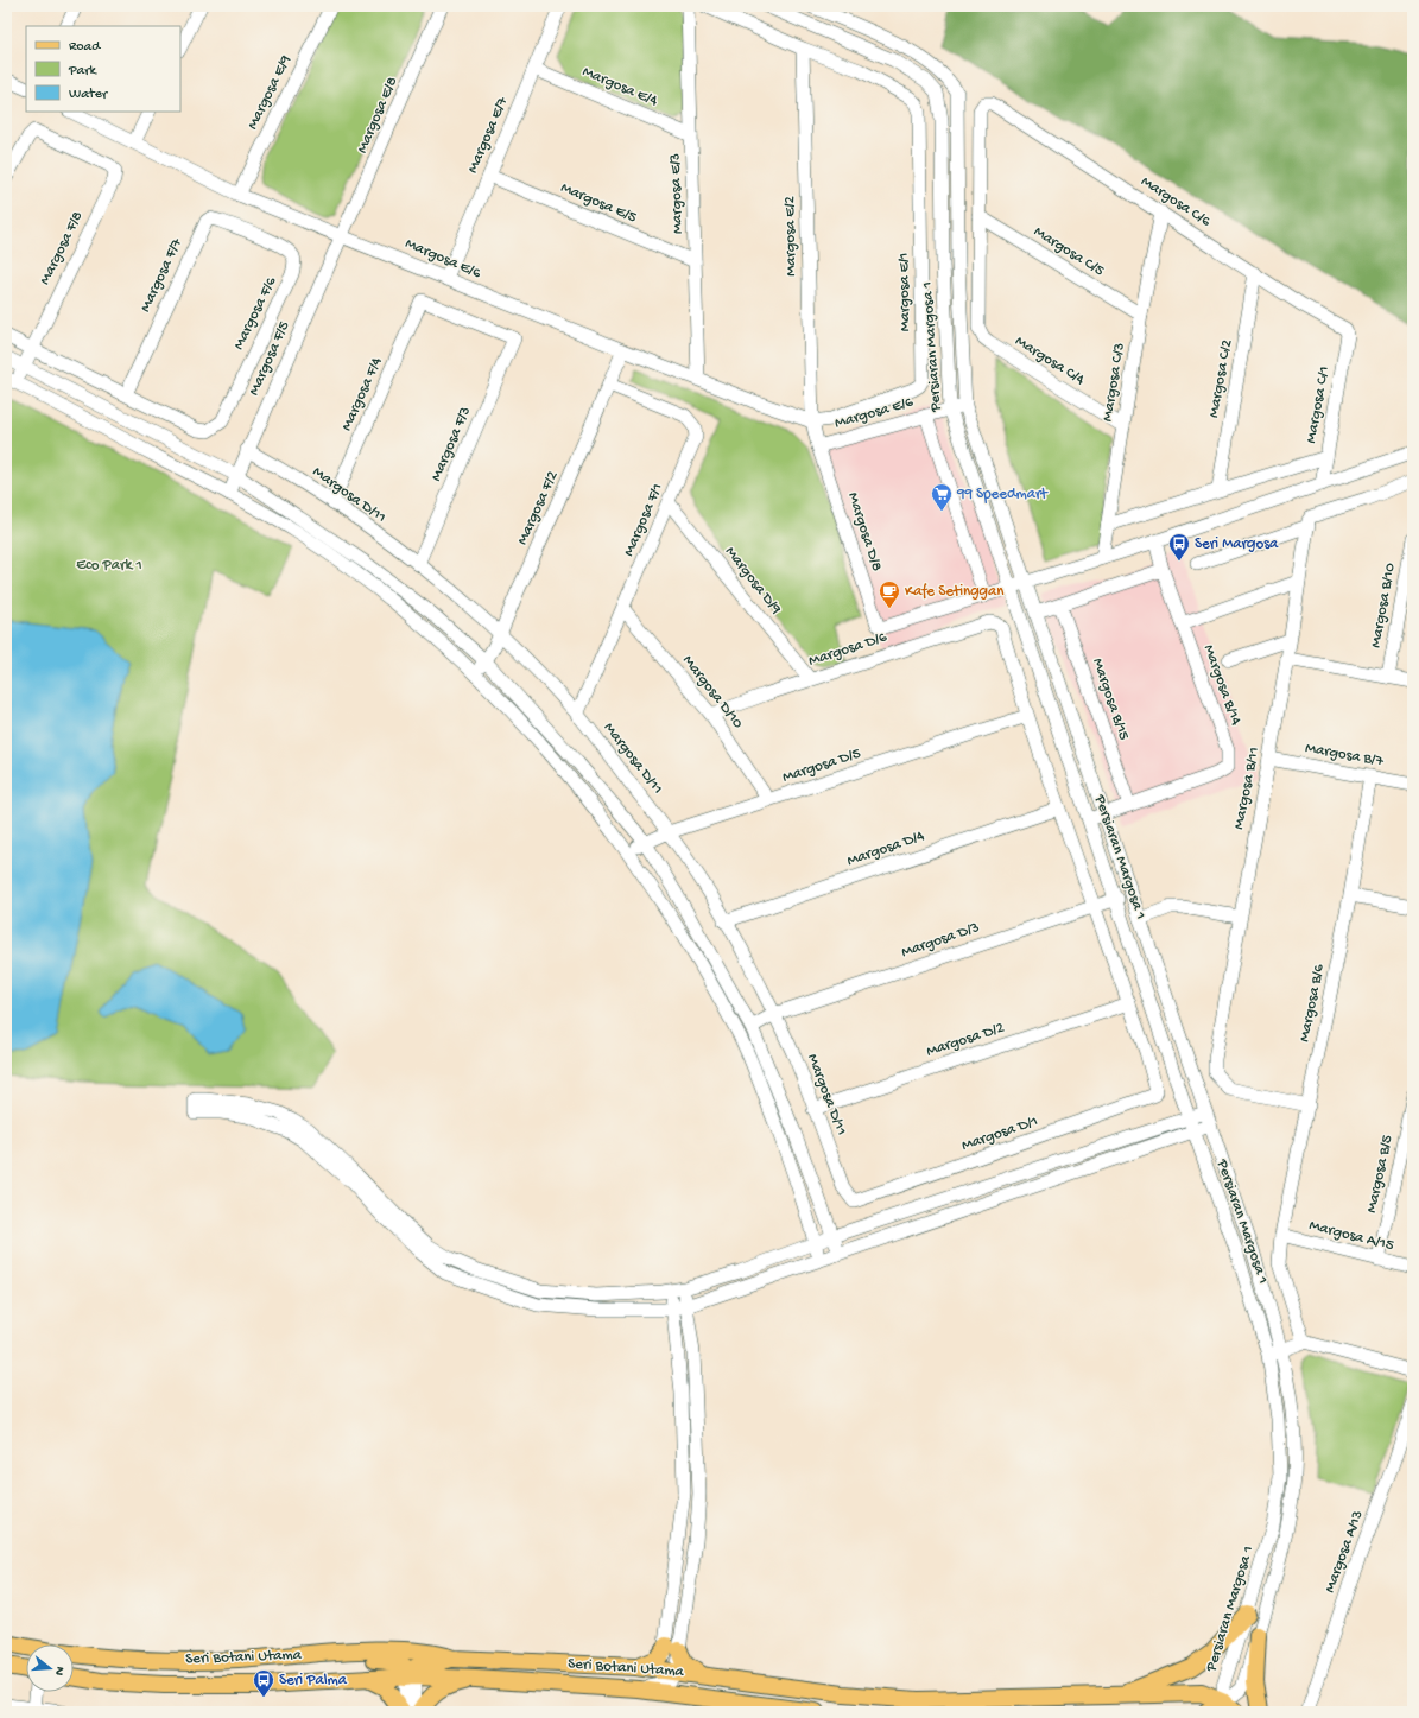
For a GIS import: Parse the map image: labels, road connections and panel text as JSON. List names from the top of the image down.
{
  "streets": {
    "main road": ["Seri Botani Utama"],
    "street": [
      "Margosa E/4",
      "Margosa E/9",
      "Margosa E/8",
      "Margosa E/7",
      "Margosa E/3",
      "Margosa C/6",
      "Margosa E/5",
      "Margosa E/2",
      "Margosa F/8",
      "Margosa C/5",
      "Margosa E/6",
      "Margosa F/7",
      "Margosa E/1",
      "Margosa F/6",
      "Persiaran Margosa 1",
      "Margosa F/5",
      "Margosa C/4",
      "Margosa C/2",
      "Margosa C/3",
      "Margosa F/4",
      "Margosa C/1",
      "Margosa F/3",
      "Margosa D/11",
      "Margosa F/2",
      "Margosa F/1",
      "Margosa D/8",
      "Margosa D/9",
      "Margosa B/10",
      "Margosa D/6",
      "Margosa B/14",
      "Margosa D/10",
      "Margosa B/15",
      "Margosa B/7",
      "Margosa D/5",
      "Margosa B/11",
      "Margosa D/4",
      "Margosa D/3",
      "Margosa B/6",
      "Margosa D/2",
      "Margosa D/1",
      "Margosa B/5",
      "Margosa A/15",
      "Margosa A/13"
    ]
  },
  "crossings": [
    ["Margosa E/4", "Margosa E/7"],
    ["Margosa E/4", "Margosa E/3"],
    ["Margosa E/9", "Margosa E/6"],
    ["Margosa E/8", "Margosa E/6"],
    ["Margosa E/8", "Margosa F/5"],
    ["Margosa E/7", "Margosa E/5"],
    ["Margosa E/7", "Margosa E/6"],
    ["Margosa E/3", "Margosa E/5"],
    ["Margosa E/3", "Margosa E/6"],
    ["Margosa C/6", "Margosa C/5"],
    ["Margosa C/6", "Margosa C/4"],
    ["Margosa C/6", "Margosa C/2"],
    ["Margosa C/6", "Margosa C/3"],
    ["Margosa C/6", "Margosa C/1"],
    ["Margosa E/2", "Margosa E/6"],
    ["Margosa E/2", "Margosa E/1"],
    ["Margosa E/2", "Margosa D/8"],
    ["Margosa C/5", "Margosa C/4"],
    ["Margosa C/5", "Margosa C/3"],
    ["Margosa E/6", "Margosa E/1"],
    ["Margosa E/6", "Persiaran Margosa 1"],
    ["Margosa E/6", "Margosa F/5"],
    ["Margosa E/6", "Margosa F/2"],
    ["Margosa E/6", "Margosa D/8"],
    ["Margosa F/7", "Margosa F/6"],
    ["Persiaran Margosa 1", "Margosa B/14"],
    ["Persiaran Margosa 1", "Margosa D/3"],
    ["Persiaran Margosa 1", "Seri Botani Utama"],
    ["Margosa F/5", "Margosa D/11"],
    ["Margosa C/4", "Margosa C/3"],
    ["Margosa F/4", "Margosa F/3"],
    ["Margosa F/4", "Margosa D/11"],
    ["Margosa F/3", "Margosa D/11"],
    ["Margosa D/11", "Margosa F/2"],
    ["Margosa D/11", "Margosa F/1"],
    ["Margosa D/11", "Margosa D/5"],
    ["Margosa D/11", "Margosa D/4"],
    ["Margosa D/11", "Margosa D/3"],
    ["Margosa D/11", "Margosa D/2"],
    ["Margosa D/11", "Margosa D/1"],
    ["Margosa F/2", "Margosa F/1"],
    ["Margosa F/1", "Margosa D/9"],
    ["Margosa F/1", "Margosa D/10"],
    ["Margosa D/9", "Margosa D/6"],
    ["Margosa D/6", "Margosa D/10"],
    ["Margosa D/6", "Margosa D/5"],
    ["Margosa B/14", "Margosa B/15"],
    ["Margosa D/10", "Margosa D/5"],
    ["Margosa B/7", "Margosa B/11"],
    ["Margosa B/7", "Margosa B/6"],
    ["Margosa B/11", "Margosa B/6"],
    ["Margosa B/6", "Margosa A/15"],
    ["Margosa D/2", "Margosa D/1"],
    ["Margosa B/5", "Margosa A/15"]
  ],
  "parks": ["Eco Park 1"],
  "places": {
    "supermarket": ["99 Speedmart"],
    "bus stop": ["Seri Margosa", "Seri Palma"],
    "cafe": ["Kafe Setinggan"]
  },
  "legend": ["Road", "Park", "Water"],
  "north": "right"
}
